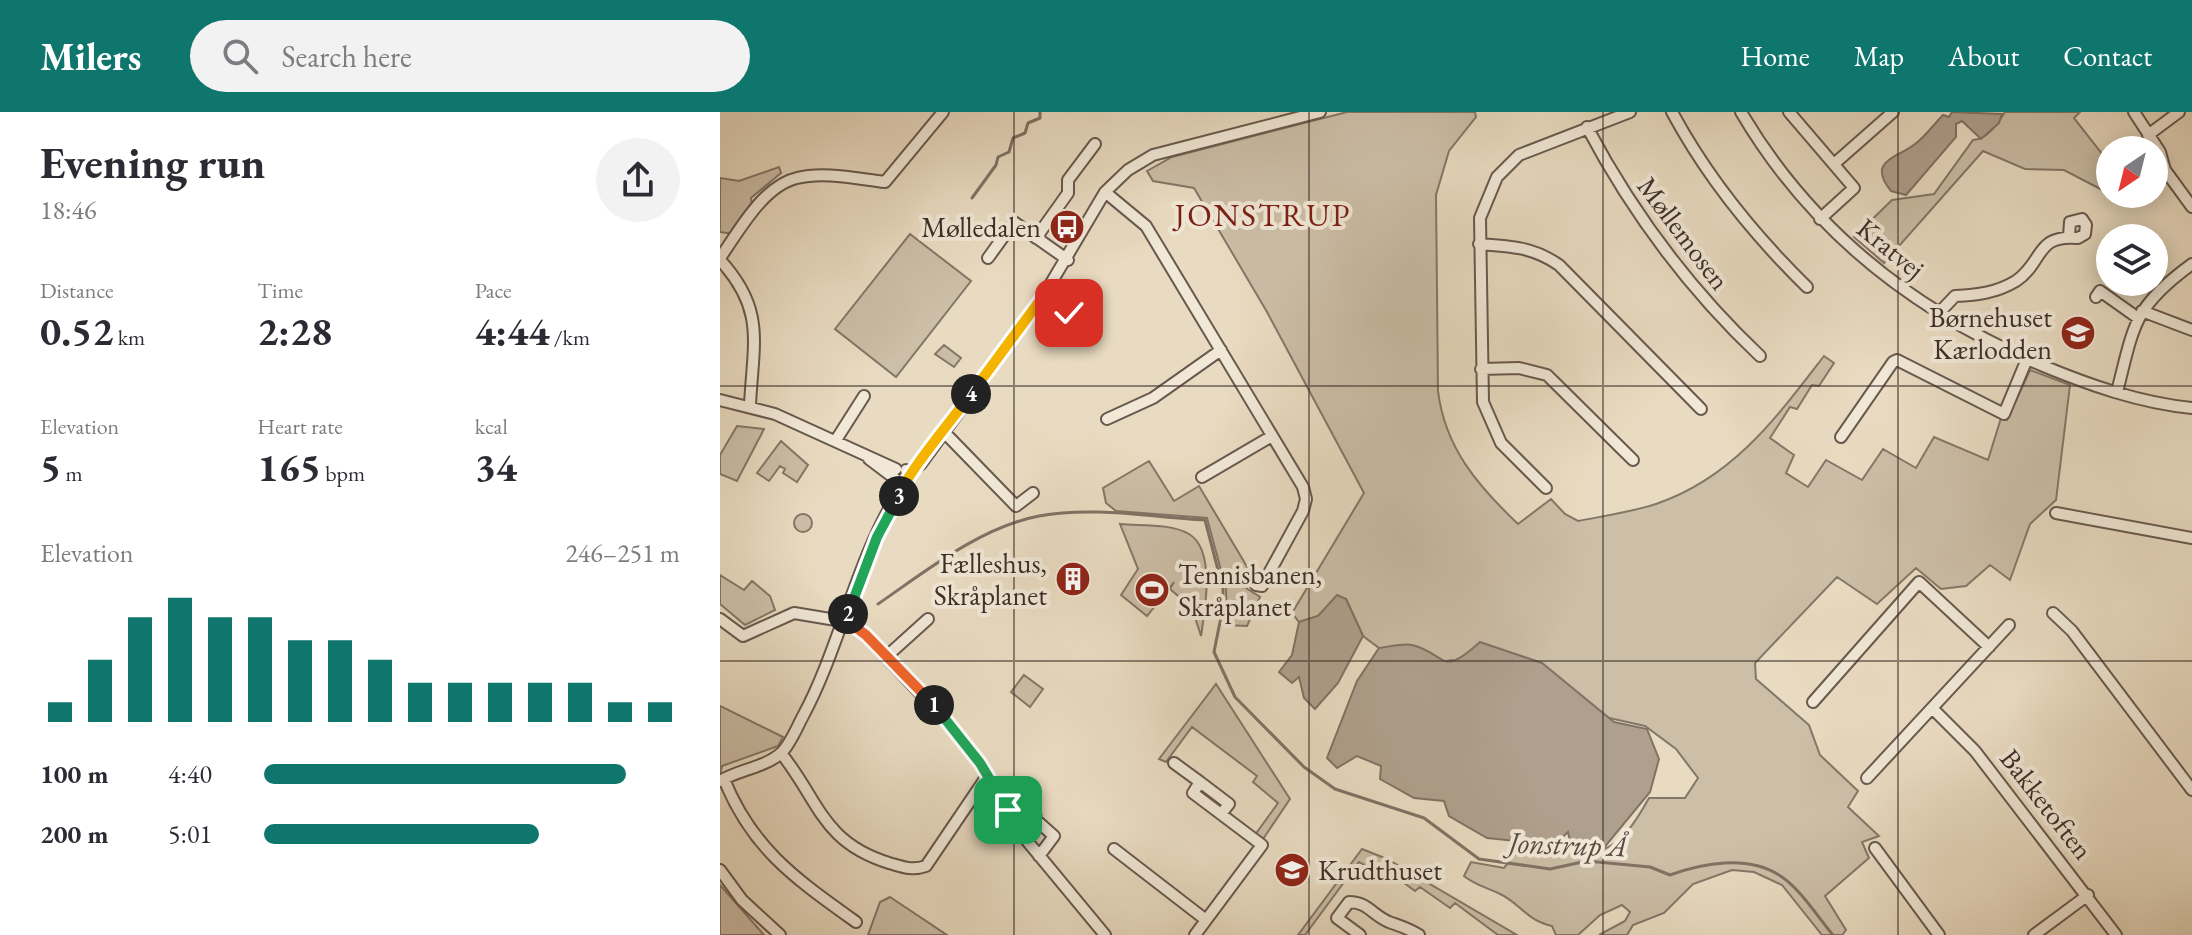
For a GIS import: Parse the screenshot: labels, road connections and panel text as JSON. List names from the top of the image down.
{
  "streets": {
    "street": ["Møllemosen", "Kratvej", "Bakketoften"]
  },
  "districts": ["JONSTRUP"],
  "water": ["Jonstrup Å"],
  "places": {
    "bus stop": ["Mølledalen"],
    "school or university": ["Børnehuset Kærlodden", "Krudthuset"],
    "building": ["Fælleshus, Skråplanet"],
    "sports": ["Tennisbanen, Skråplanet"]
  },
  "north": "bottom left",
  "page": {
    "header": "Milers",
    "search": "Search here",
    "nav": [
      "Home",
      "Map",
      "About",
      "Contact"
    ],
    "heading": ["Evening run", "18:46"],
    "stats": [
      ["Distance", "0.52 km"],
      ["Time", "2:28"],
      ["Pace", "4:44 /km"],
      ["Elevation", "5 m"],
      ["Heart rate", "165 bpm"],
      ["kcal", "34"]
    ],
    "pins": [
      "4",
      "3",
      "2",
      "1"
    ],
    "chart": ["Elevation", "246–251 m"],
    "list": [
      {
        "name": "100 m",
        "note": "4:40"
      },
      {
        "name": "200 m",
        "note": "5:01"
      }
    ]
  }
}
